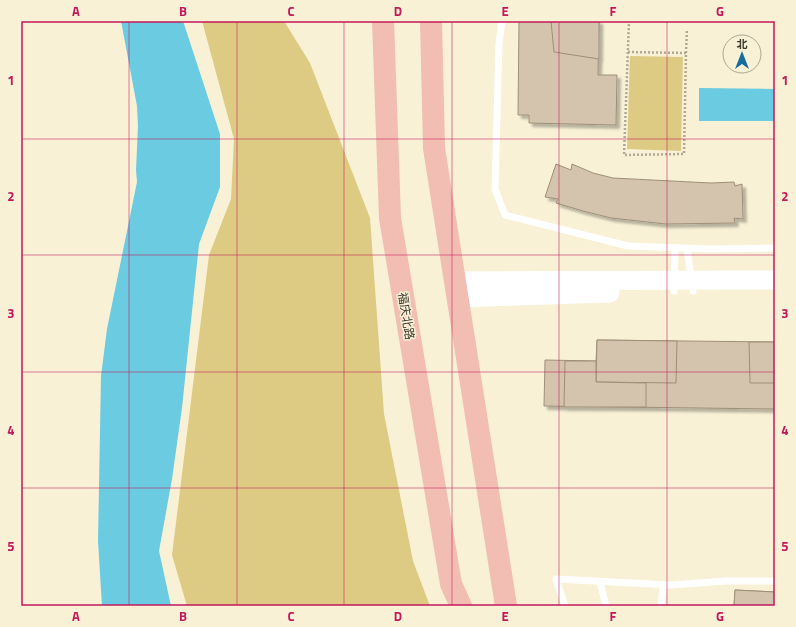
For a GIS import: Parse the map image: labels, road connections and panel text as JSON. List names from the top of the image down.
{
  "streets": {
    "main road": ["福庆北路"]
  },
  "north": "top",
  "grid": {
    "columns": [
      "A",
      "B",
      "C",
      "D",
      "E",
      "F",
      "G"
    ],
    "rows": [
      "1",
      "2",
      "3",
      "4",
      "5"
    ]
  }
}
